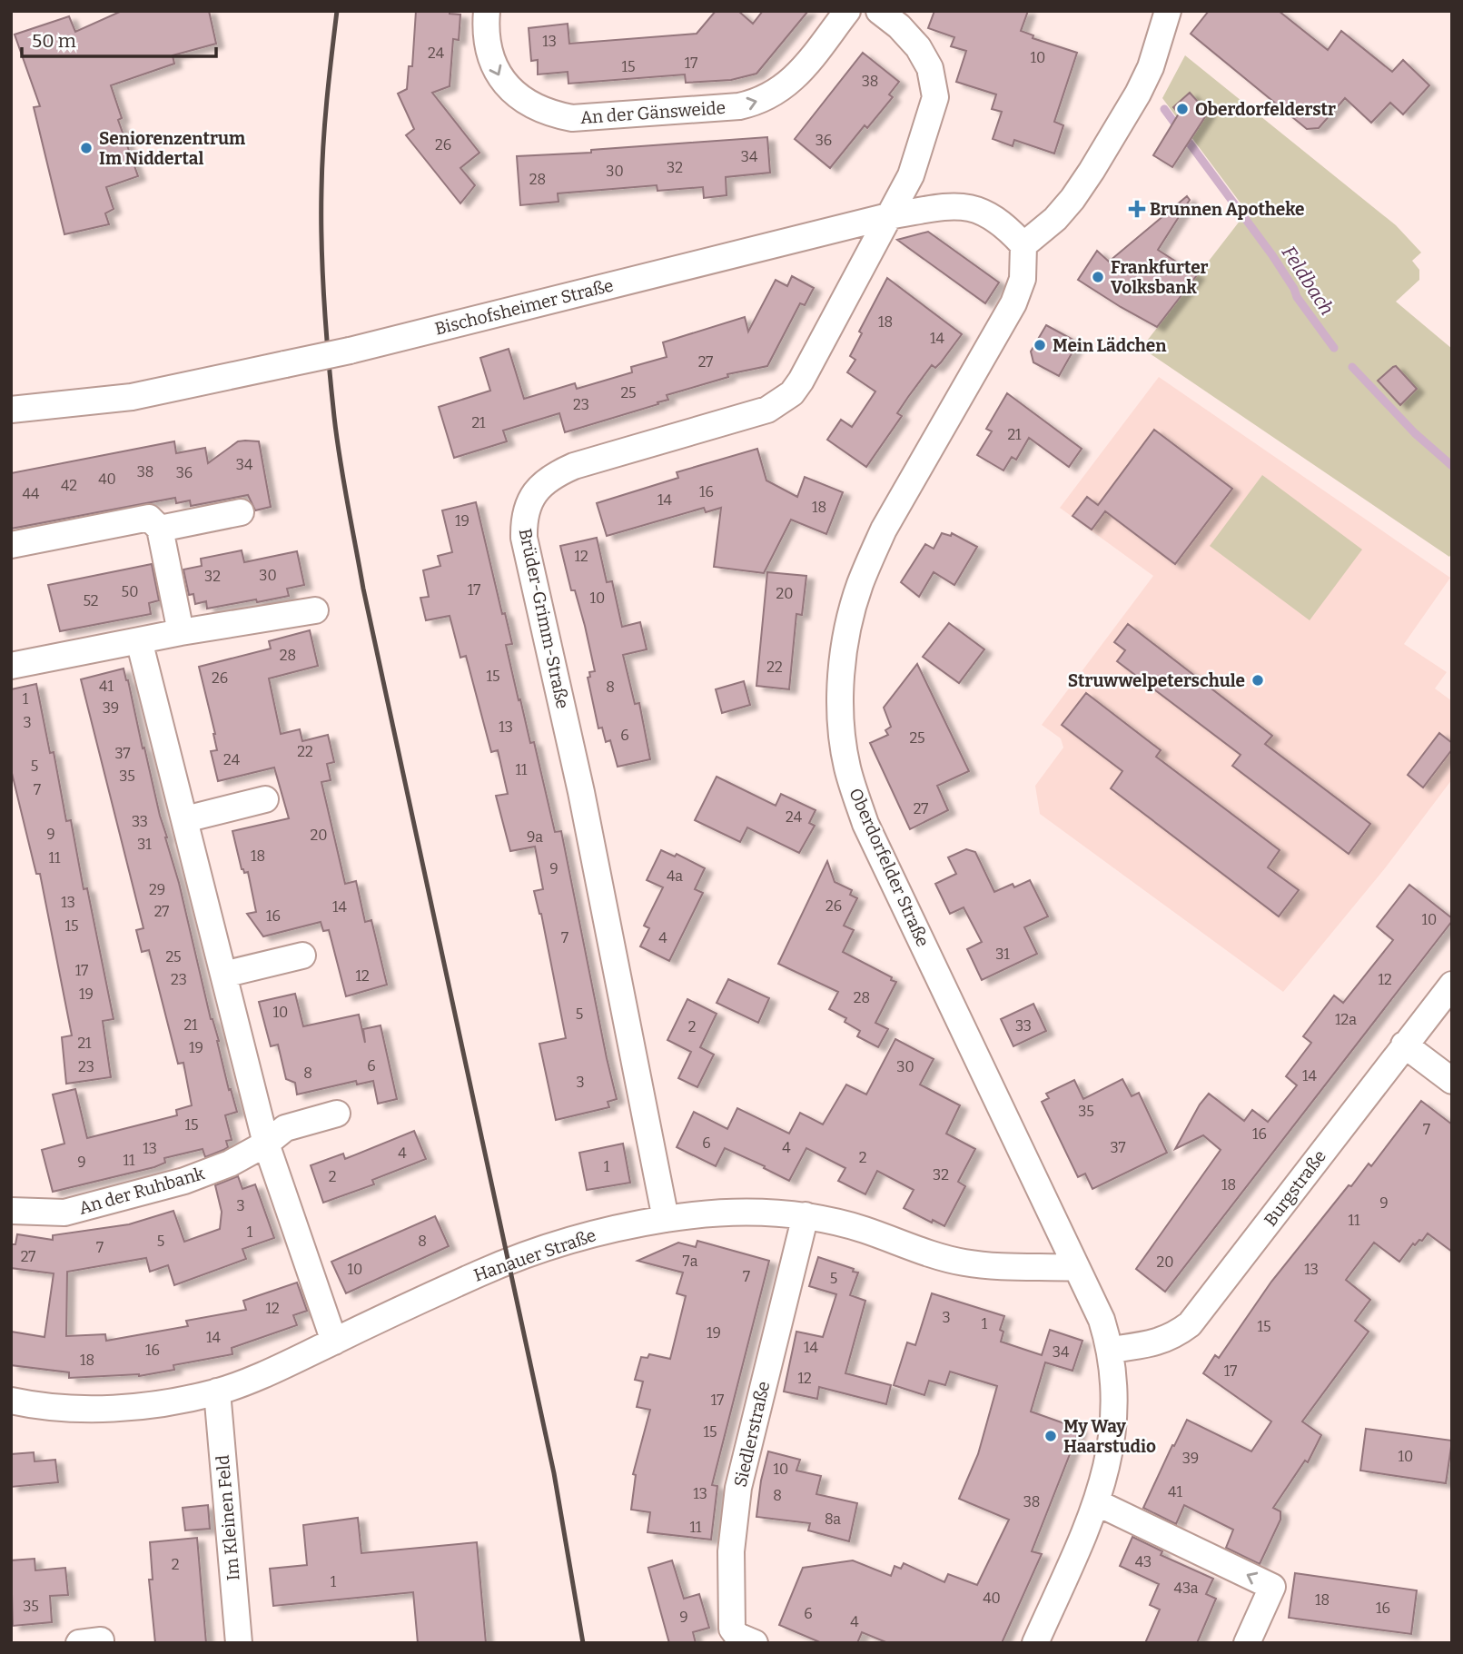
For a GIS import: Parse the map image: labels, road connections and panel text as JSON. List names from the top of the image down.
{
  "streets": {
    "street": [
      "An der Gänsweide",
      "Bischofsheimer Straße",
      "Brüder-Grimm-Straße",
      "Oberdorfelder Straße",
      "Burgstraße",
      "An der Ruhbank",
      "Hanauer Straße",
      "Siedlerstraße",
      "Im Kleinen Feld"
    ]
  },
  "crossings": [
    ["Bischofsheimer Straße", "Brüder-Grimm-Straße"],
    ["Bischofsheimer Straße", "Oberdorfelder Straße"],
    ["Brüder-Grimm-Straße", "Hanauer Straße"],
    ["Oberdorfelder Straße", "Burgstraße"],
    ["Oberdorfelder Straße", "Hanauer Straße"],
    ["Hanauer Straße", "Siedlerstraße"],
    ["Hanauer Straße", "Im Kleinen Feld"]
  ],
  "water": ["Feldbach"],
  "places": {
    "other": [
      "Oberdorfelderstr",
      "Seniorenzentrum Im Niddertal",
      "Frankfurter Volksbank",
      "Mein Lädchen",
      "Struwwelpeterschule",
      "My Way Haarstudio"
    ],
    "health": ["Brunnen Apotheke"]
  },
  "house_numbers": [
    "13",
    "24",
    "10",
    "17",
    "15",
    "38",
    "36",
    "26",
    "34",
    "32",
    "30",
    "28",
    "18",
    "14",
    "27",
    "25",
    "23",
    "21",
    "21",
    "34",
    "38",
    "36",
    "40",
    "42",
    "16",
    "44",
    "14",
    "18",
    "19",
    "12",
    "30",
    "32",
    "17",
    "50",
    "20",
    "10",
    "52",
    "28",
    "22",
    "15",
    "26",
    "41",
    "8",
    "1",
    "39",
    "3",
    "13",
    "6",
    "25",
    "22",
    "37",
    "24",
    "5",
    "11",
    "35",
    "7",
    "27",
    "24",
    "33",
    "9",
    "20",
    "9a",
    "31",
    "18",
    "11",
    "9",
    "4a",
    "29",
    "13",
    "26",
    "14",
    "27",
    "16",
    "10",
    "15",
    "7",
    "4",
    "31",
    "25",
    "17",
    "12",
    "23",
    "12",
    "19",
    "28",
    "10",
    "5",
    "12a",
    "21",
    "33",
    "2",
    "21",
    "19",
    "6",
    "23",
    "30",
    "8",
    "14",
    "3",
    "35",
    "15",
    "7",
    "16",
    "6",
    "4",
    "37",
    "13",
    "4",
    "2",
    "11",
    "9",
    "1",
    "32",
    "2",
    "18",
    "9",
    "3",
    "11",
    "1",
    "5",
    "8",
    "7",
    "27",
    "7a",
    "20",
    "10",
    "13",
    "7",
    "5",
    "12",
    "3",
    "1",
    "15",
    "19",
    "14",
    "14",
    "16",
    "34",
    "18",
    "17",
    "12",
    "17",
    "15",
    "10",
    "39",
    "10",
    "41",
    "13",
    "8",
    "38",
    "8a",
    "11",
    "43",
    "2",
    "1",
    "43a",
    "40",
    "18",
    "35",
    "16",
    "6",
    "9",
    "4"
  ],
  "scale_bar": "50 m"
}
